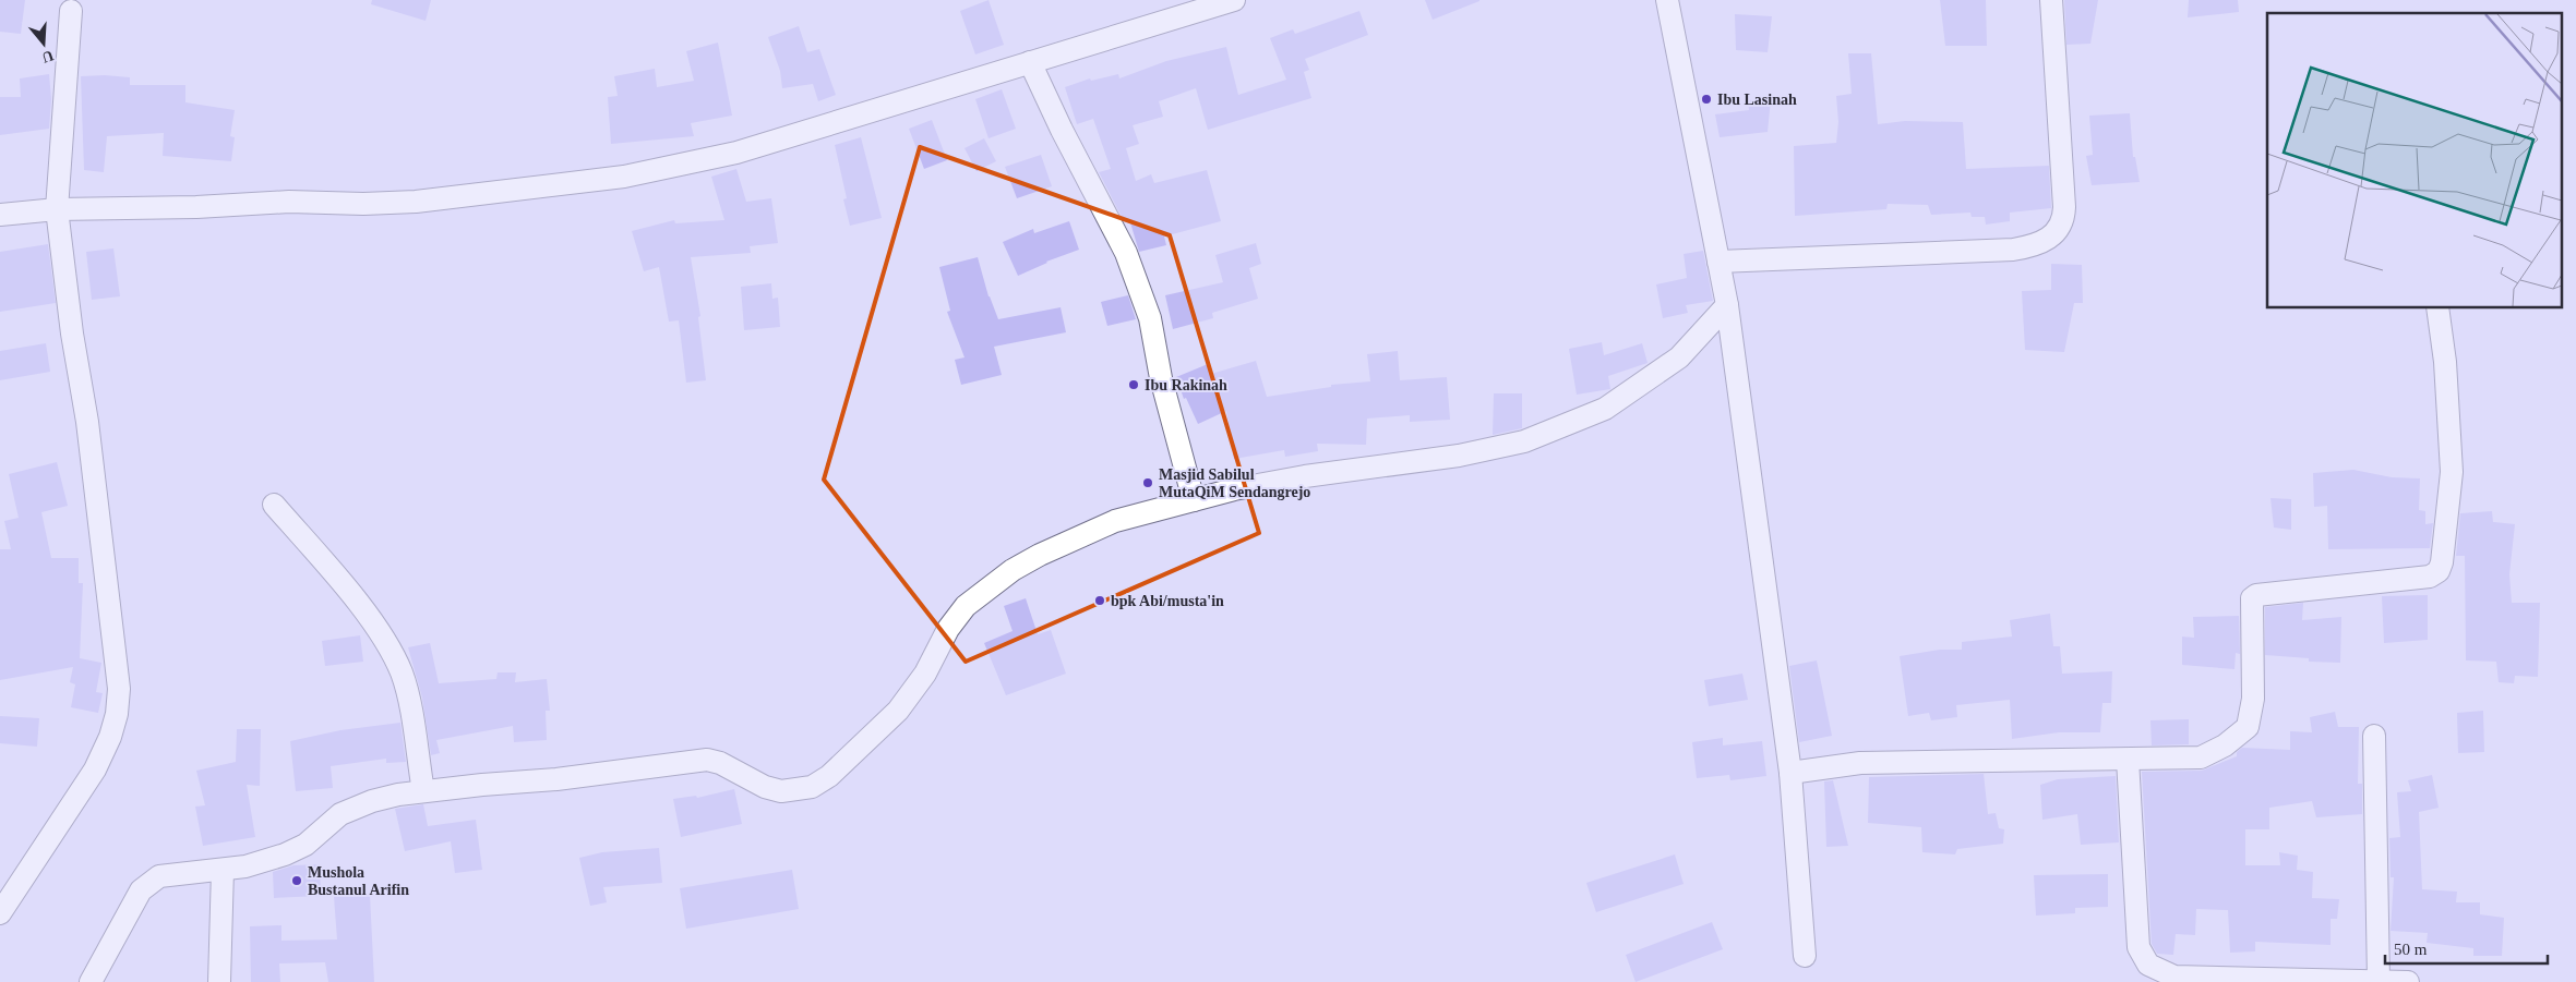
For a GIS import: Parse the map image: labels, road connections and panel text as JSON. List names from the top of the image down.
{
  "places": [
    "Ibu Lasinah",
    "Ibu Rakinah",
    "Masjid Sabilul MutaQiM Sendangrejo",
    "bpk Abi/musta'in",
    "Mushola Bustanul Arifin"
  ],
  "scale_bar": "50 m",
  "north": "bottom"
}
